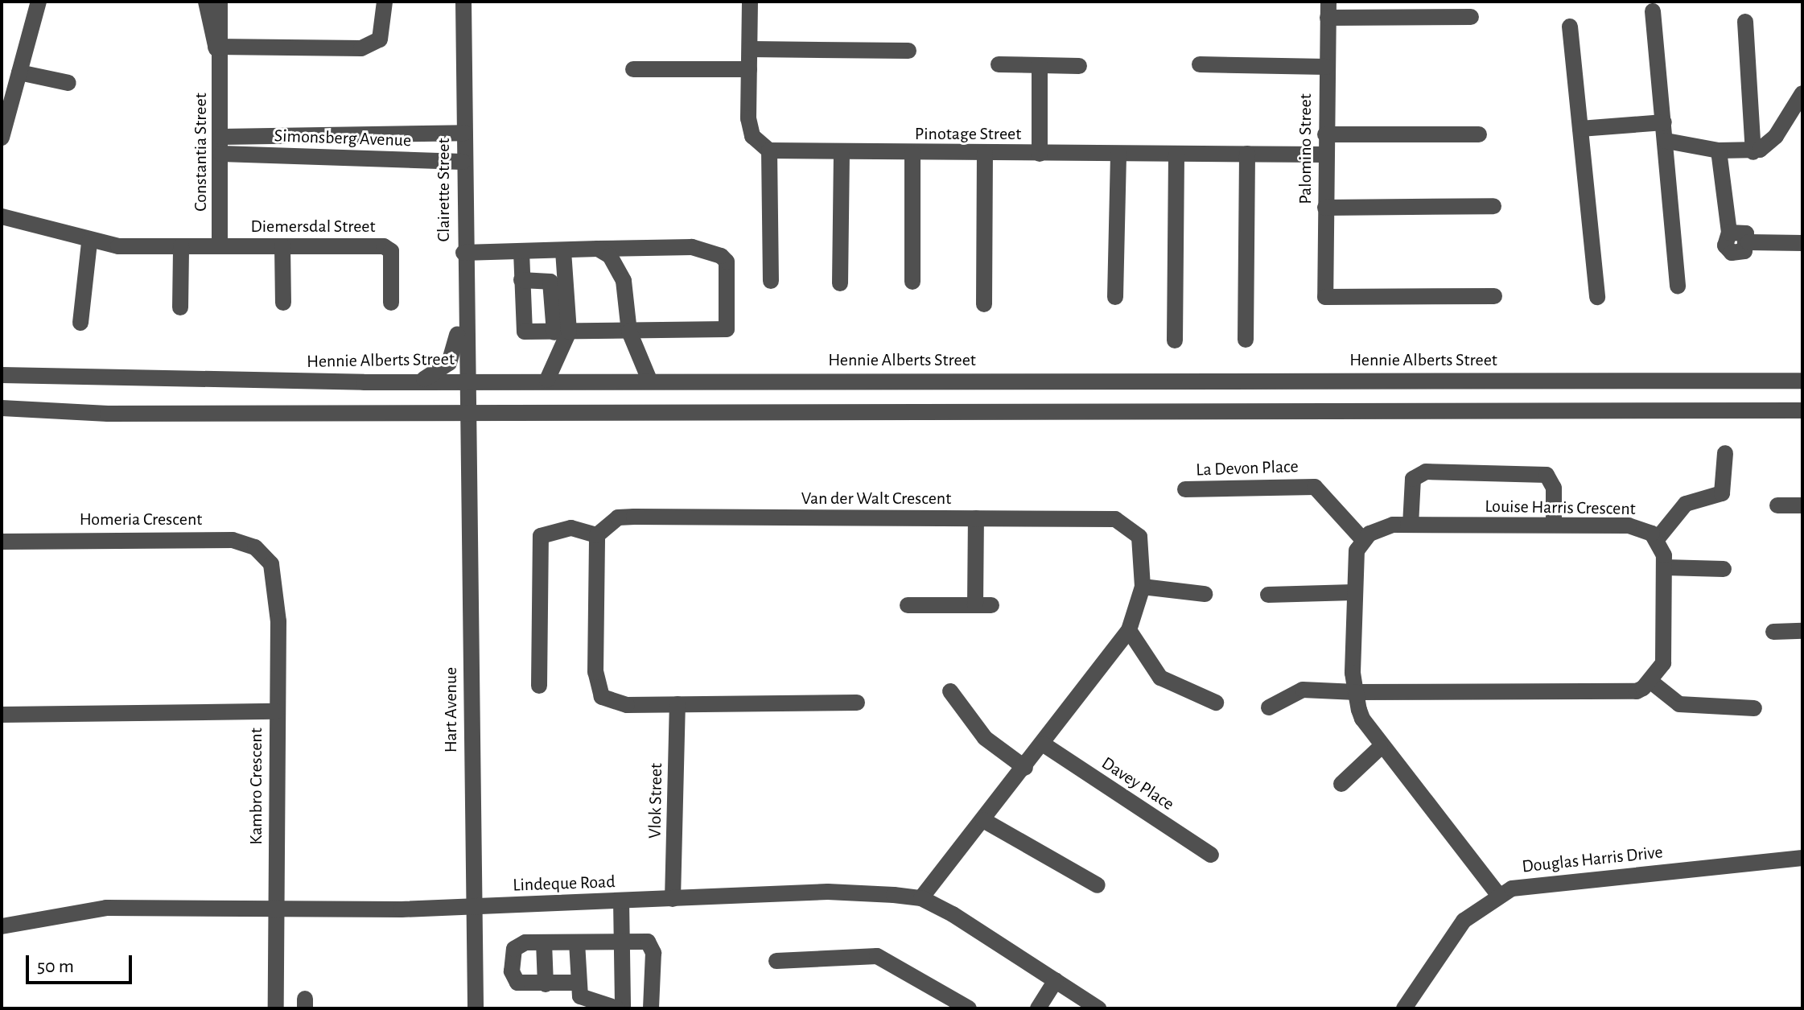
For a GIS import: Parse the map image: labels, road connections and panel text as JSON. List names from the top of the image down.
{
  "streets": {
    "street": [
      "Pinotage Street",
      "Simonsberg Avenue",
      "Palomino Street",
      "Constantia Street",
      "Clairette Street",
      "Diemersdal Street",
      "Hennie Alberts Street",
      "La Devon Place",
      "Van der Walt Crescent",
      "Louise Harris Crescent",
      "Homeria Crescent",
      "Hart Avenue",
      "Davey Place",
      "Kambro Crescent",
      "Vlok Street",
      "Douglas Harris Drive",
      "Lindeque Road"
    ]
  },
  "crossings": [
    ["Pinotage Street", "Palomino Street"],
    ["Simonsberg Avenue", "Constantia Street"],
    ["Simonsberg Avenue", "Clairette Street"],
    ["Constantia Street", "Diemersdal Street"],
    ["Clairette Street", "Hennie Alberts Street"],
    ["Clairette Street", "Hart Avenue"],
    ["La Devon Place", "Louise Harris Crescent"],
    ["Van der Walt Crescent", "Davey Place"],
    ["Van der Walt Crescent", "Lindeque Road"],
    ["Homeria Crescent", "Kambro Crescent"],
    ["Hart Avenue", "Lindeque Road"],
    ["Kambro Crescent", "Lindeque Road"],
    ["Vlok Street", "Lindeque Road"]
  ],
  "scale_bar": "50 m"
}
